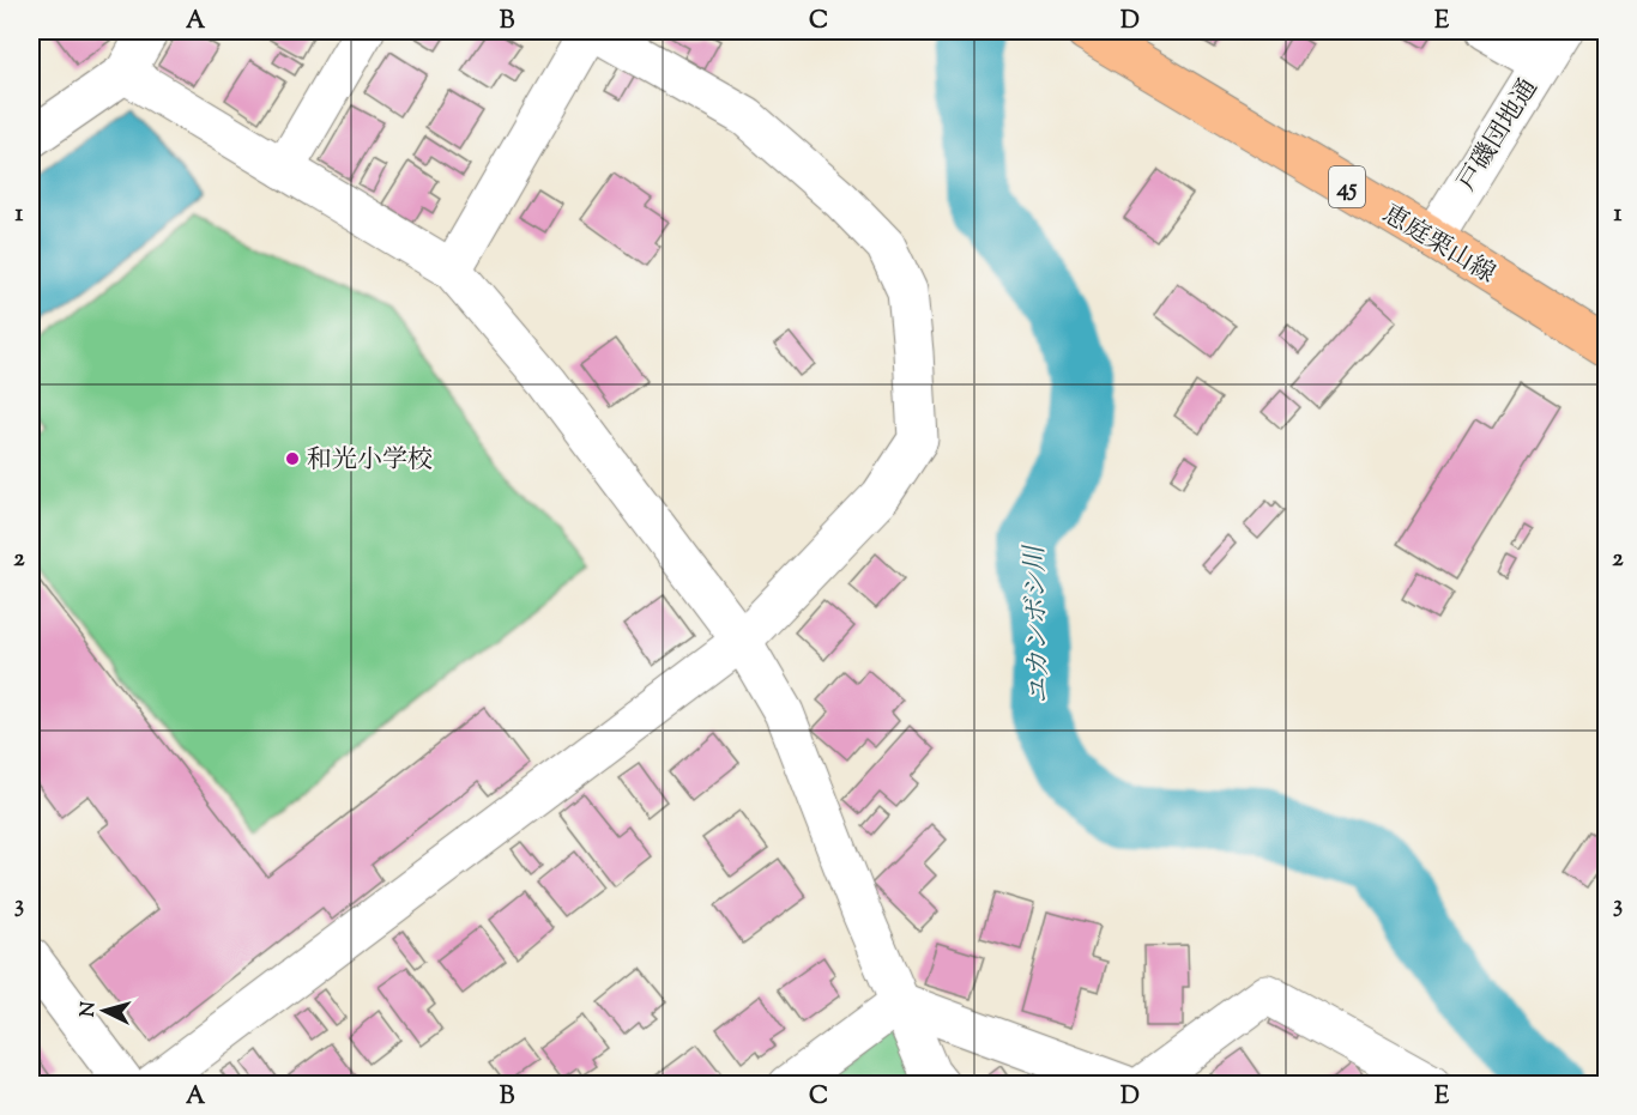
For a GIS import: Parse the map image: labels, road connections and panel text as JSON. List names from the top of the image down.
{
  "streets": {
    "main road": ["45", "恵庭栗山線"],
    "street": ["戸磯団地通"]
  },
  "crossings": [
    ["戸磯団地通", "恵庭栗山線"]
  ],
  "water": ["ユカンボシ川"],
  "places": ["和光小学校"],
  "north": "left",
  "grid": {
    "columns": [
      "A",
      "B",
      "C",
      "D",
      "E"
    ],
    "rows": ["1", "2", "3"]
  }
}
